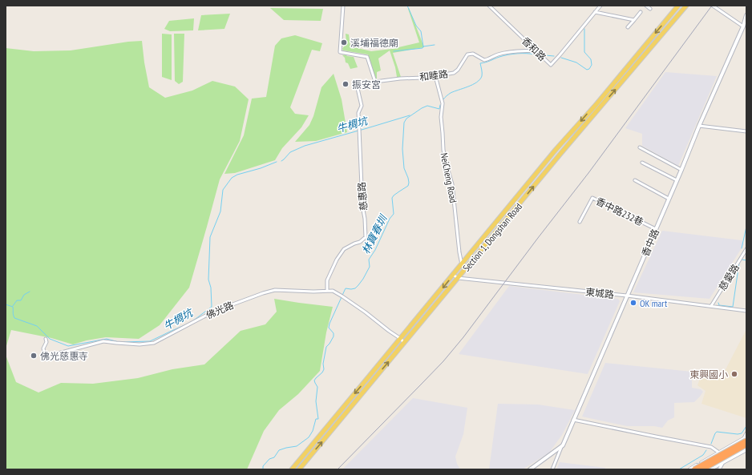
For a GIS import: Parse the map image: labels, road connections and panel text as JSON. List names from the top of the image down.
{
  "streets": {
    "main road": ["Section 1, Dongshan Road"],
    "street": [
      "香和路",
      "和睦路",
      "NeiCheng Road",
      "慈惠路",
      "香中路232巷",
      "香中路",
      "慈愛路",
      "東城路",
      "佛光路"
    ]
  },
  "crossings": [
    ["香和路", "和睦路"],
    ["和睦路", "NeiCheng Road"],
    ["和睦路", "慈惠路"],
    ["NeiCheng Road", "Section 1, Dongshan Road"],
    ["慈惠路", "佛光路"],
    ["香中路232巷", "香中路"],
    ["Section 1, Dongshan Road", "東城路"],
    ["Section 1, Dongshan Road", "佛光路"],
    ["香中路", "東城路"],
    ["慈愛路", "東城路"]
  ],
  "water": ["牛椆坑", "林寶春圳"],
  "places": [
    "溪埔福德廟",
    "振安宮",
    "OK mart",
    "佛光慈惠寺",
    "東興國小"
  ]
}
